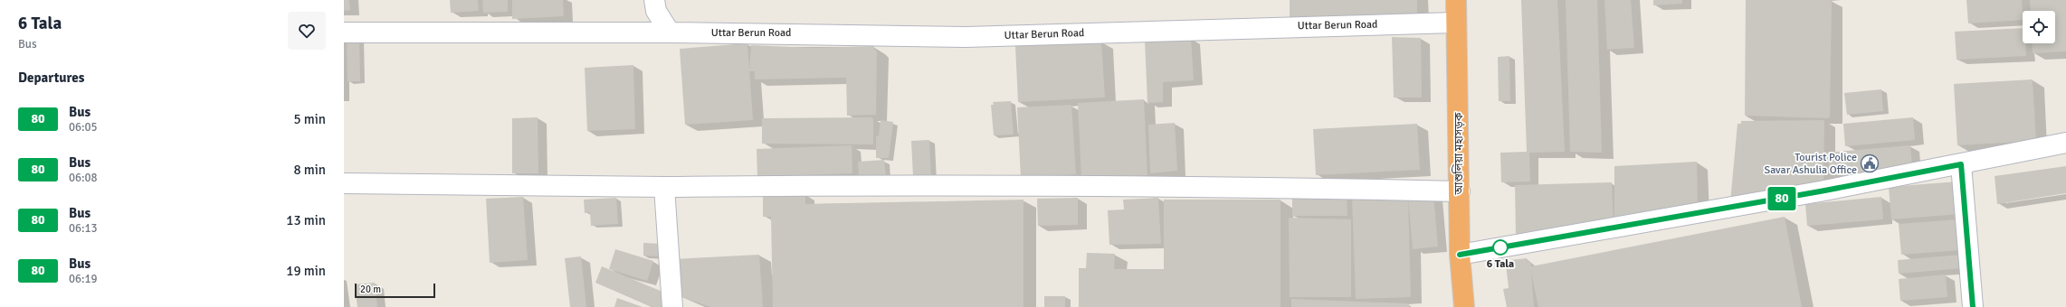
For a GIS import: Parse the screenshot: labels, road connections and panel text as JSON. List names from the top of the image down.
{
  "streets": {
    "highway": ["আশুলিয়া মহাসড়ক"],
    "street": ["Uttar Berun Road"]
  },
  "crossings": [
    ["Uttar Berun Road", "আশুলিয়া মহাসড়ক"]
  ],
  "places": {
    "public building": ["Tourist Police Savar Ashulia Office"],
    "other": ["6 Tala"]
  },
  "lines": ["bus line 80"],
  "scale_bar": "20 m",
  "page": {
    "heading": [
      ["6 Tala", "Bus"],
      "Departures"
    ],
    "on_map": "80",
    "list": [
      {
        "mark": "80",
        "name": "Bus",
        "note": "06:05",
        "value": "5 min"
      },
      {
        "mark": "80",
        "name": "Bus",
        "note": "06:08",
        "value": "8 min"
      },
      {
        "mark": "80",
        "name": "Bus",
        "note": "06:13",
        "value": "13 min"
      },
      {
        "mark": "80",
        "name": "Bus",
        "note": "06:19",
        "value": "19 min"
      }
    ],
    "scale": "20 m"
  }
}
